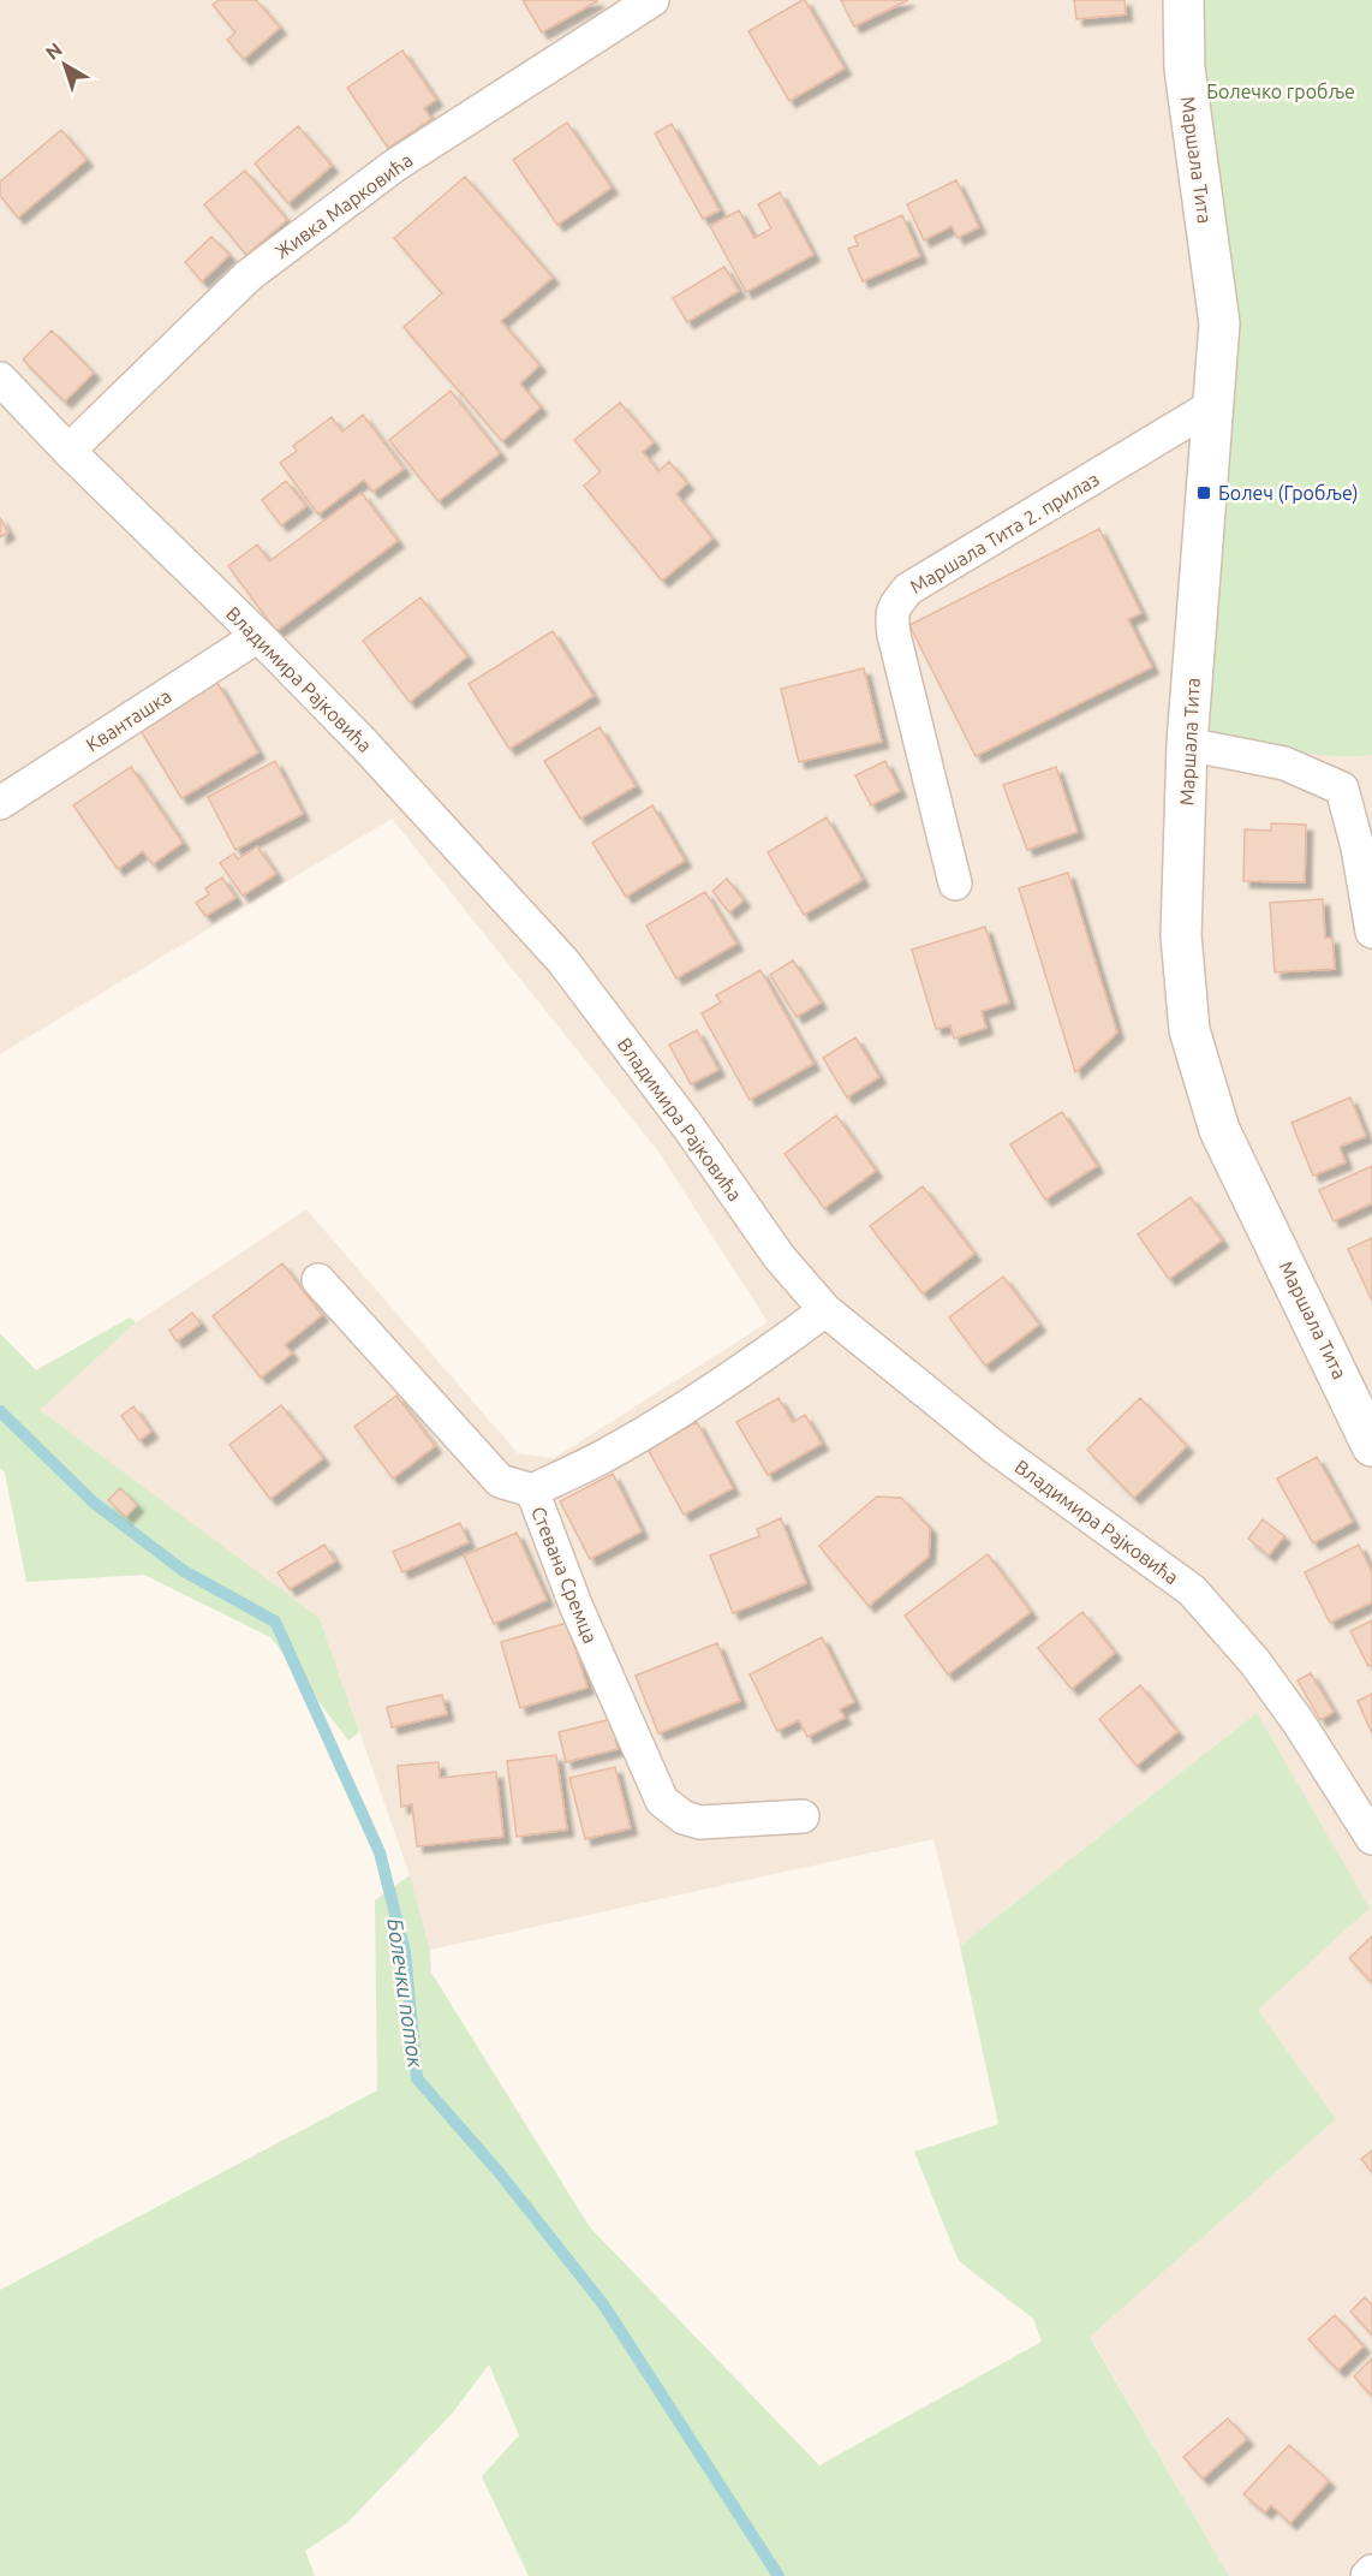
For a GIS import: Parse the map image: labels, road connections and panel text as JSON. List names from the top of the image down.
{
  "streets": {
    "street": [
      "Маршала Тита",
      "Живка Марковића",
      "Маршала Тита 2. прилаз",
      "Владимира Рајковића",
      "Кванташка",
      "Стевана Сремца"
    ]
  },
  "crossings": [
    ["Маршала Тита", "Маршала Тита 2. прилаз"],
    ["Живка Марковића", "Владимира Рајковића"],
    ["Владимира Рајковића", "Кванташка"],
    ["Владимира Рајковића", "Стевана Сремца"]
  ],
  "water": ["Болечки поток"],
  "parks": ["Болечко гробље"],
  "places": {
    "transit": ["Болеч (Гробље)"]
  },
  "north": "top left"
}
